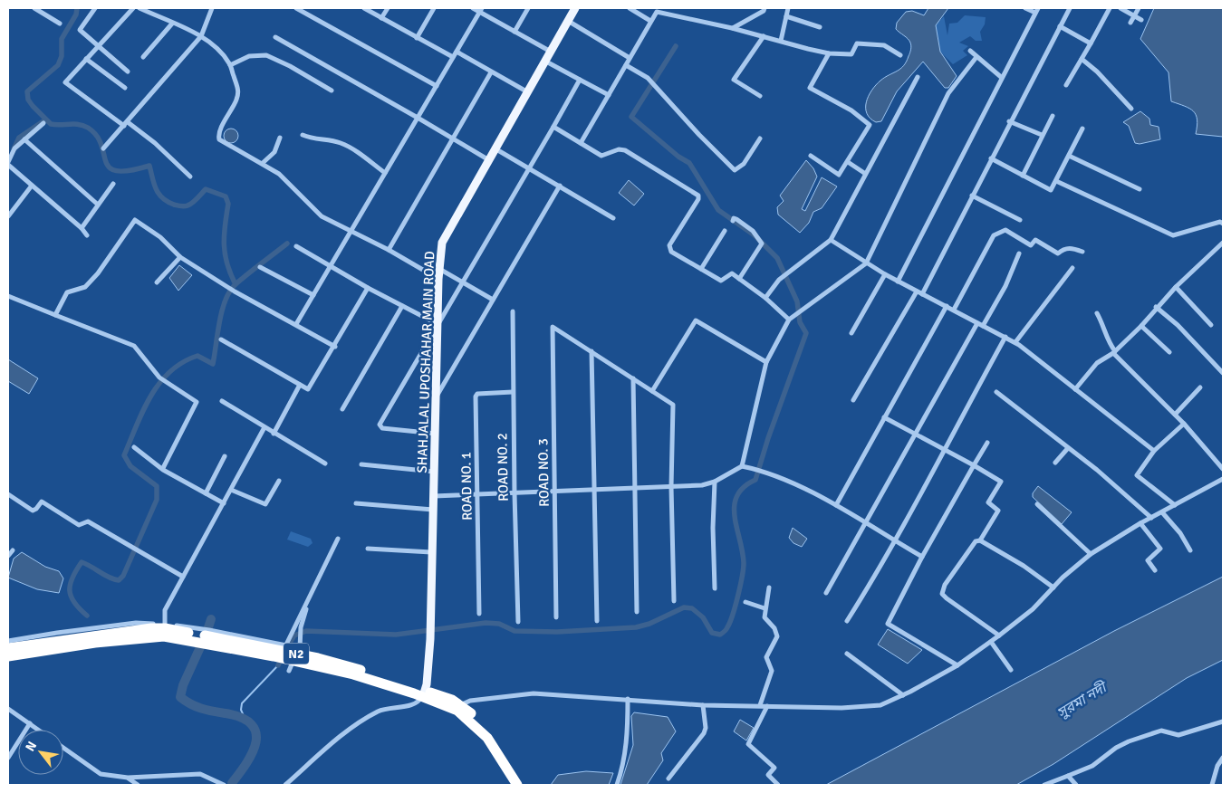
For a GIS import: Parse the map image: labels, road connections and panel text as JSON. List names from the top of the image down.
{
  "streets": {
    "highway": ["N2"],
    "main road": ["SHAHJALAL UPOSHAHAR MAIN ROAD"],
    "street": ["ROAD NO. 2", "ROAD NO. 3", "ROAD NO. 1"]
  },
  "crossings": [
    ["SHAHJALAL UPOSHAHAR MAIN ROAD", "N2"],
    ["ROAD NO. 2", "ROAD NO. 1"]
  ],
  "water": ["সুরমা নদী"],
  "north": "top left"
}
